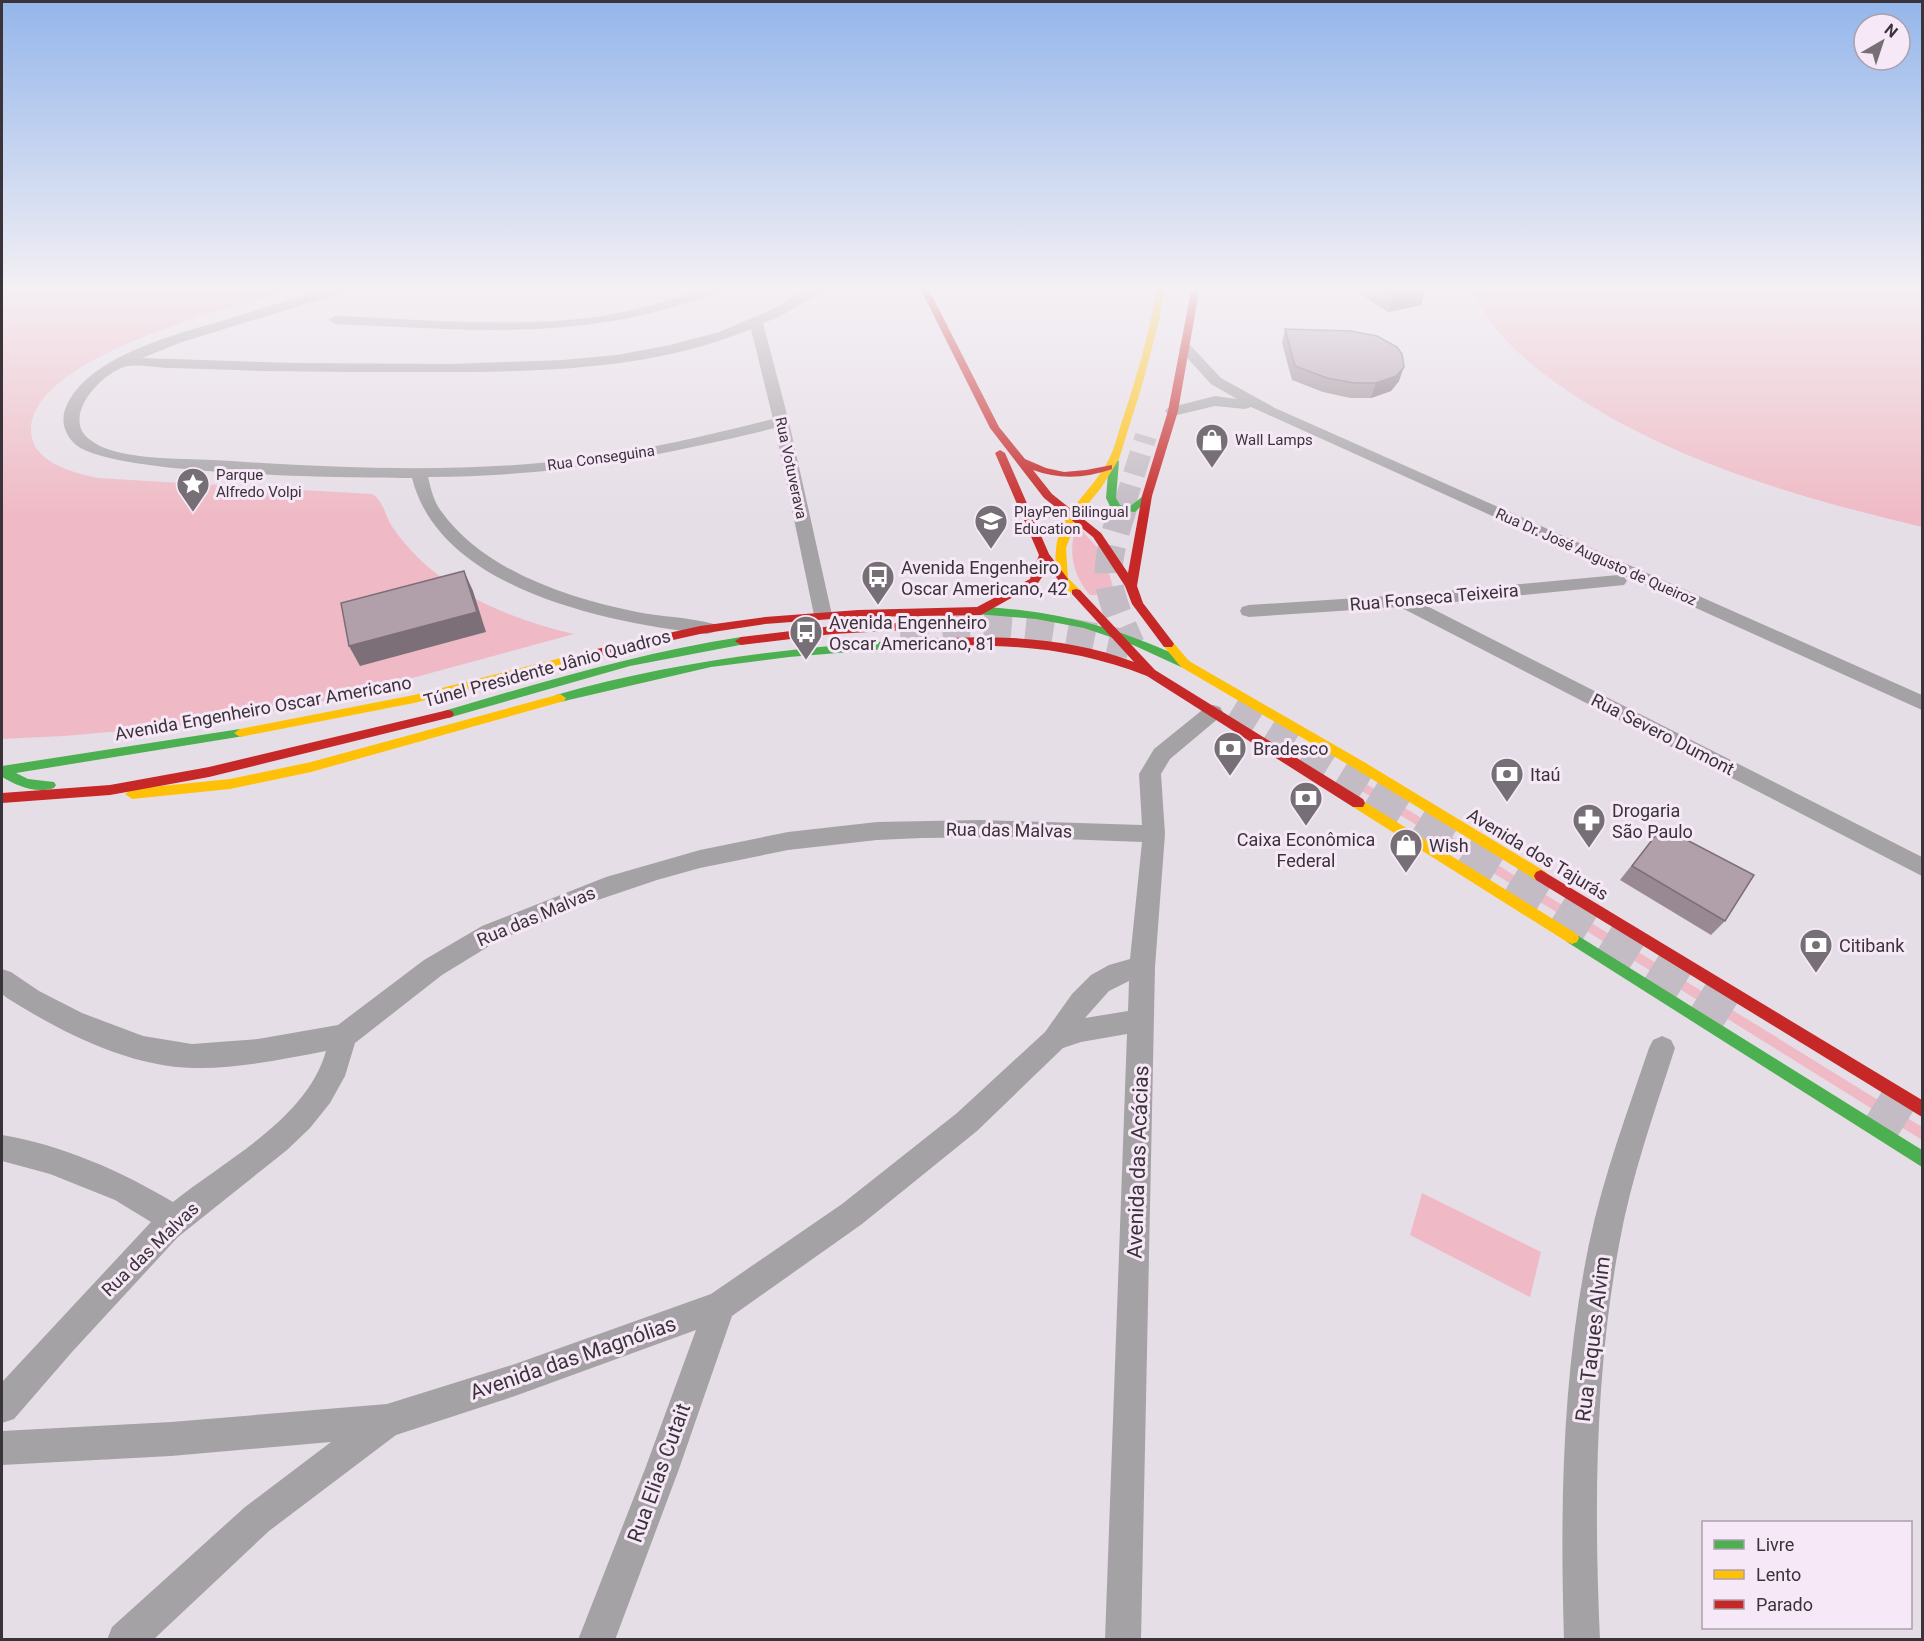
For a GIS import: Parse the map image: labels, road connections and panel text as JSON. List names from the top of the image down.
{
  "streets": {
    "main road": ["Túnel Presidente Jânio Quadros", "Avenida Engenheiro Oscar Americano", "Avenida dos Tajurás"],
    "street": [
      "Rua Conseguina",
      "Rua Votuverava",
      "Rua Dr. José Augusto de Queiroz",
      "Rua Fonseca Teixeira",
      "Rua Severo Dumont",
      "Rua das Malvas",
      "Avenida das Acácias",
      "Rua Taques Alvim",
      "Avenida das Magnólias",
      "Rua Elias Cutait"
    ]
  },
  "crossings": [
    ["Rua Conseguina", "Rua Votuverava"],
    ["Rua Votuverava", "Avenida Engenheiro Oscar Americano"],
    ["Rua Fonseca Teixeira", "Rua Severo Dumont"],
    ["Túnel Presidente Jânio Quadros", "Avenida Engenheiro Oscar Americano"],
    ["Avenida Engenheiro Oscar Americano", "Avenida dos Tajurás"],
    ["Rua das Malvas", "Avenida das Acácias"],
    ["Avenida das Acácias", "Avenida das Magnólias"],
    ["Avenida das Magnólias", "Rua Elias Cutait"]
  ],
  "places": {
    "shop": ["Wall Lamps", "Wish"],
    "place": ["Parque Alfredo Volpi"],
    "school or university": ["PlayPen Bilingual Education"],
    "bus stop": ["Avenida Engenheiro Oscar Americano, 42", "Avenida Engenheiro Oscar Americano, 81"],
    "bank": [
      "Bradesco",
      "Itaú",
      "Caixa Econômica Federal",
      "Citibank"
    ],
    "pharmacy": ["Drogaria São Paulo"]
  },
  "legend": ["Livre", "Lento", "Parado"],
  "north": "top right"
}
